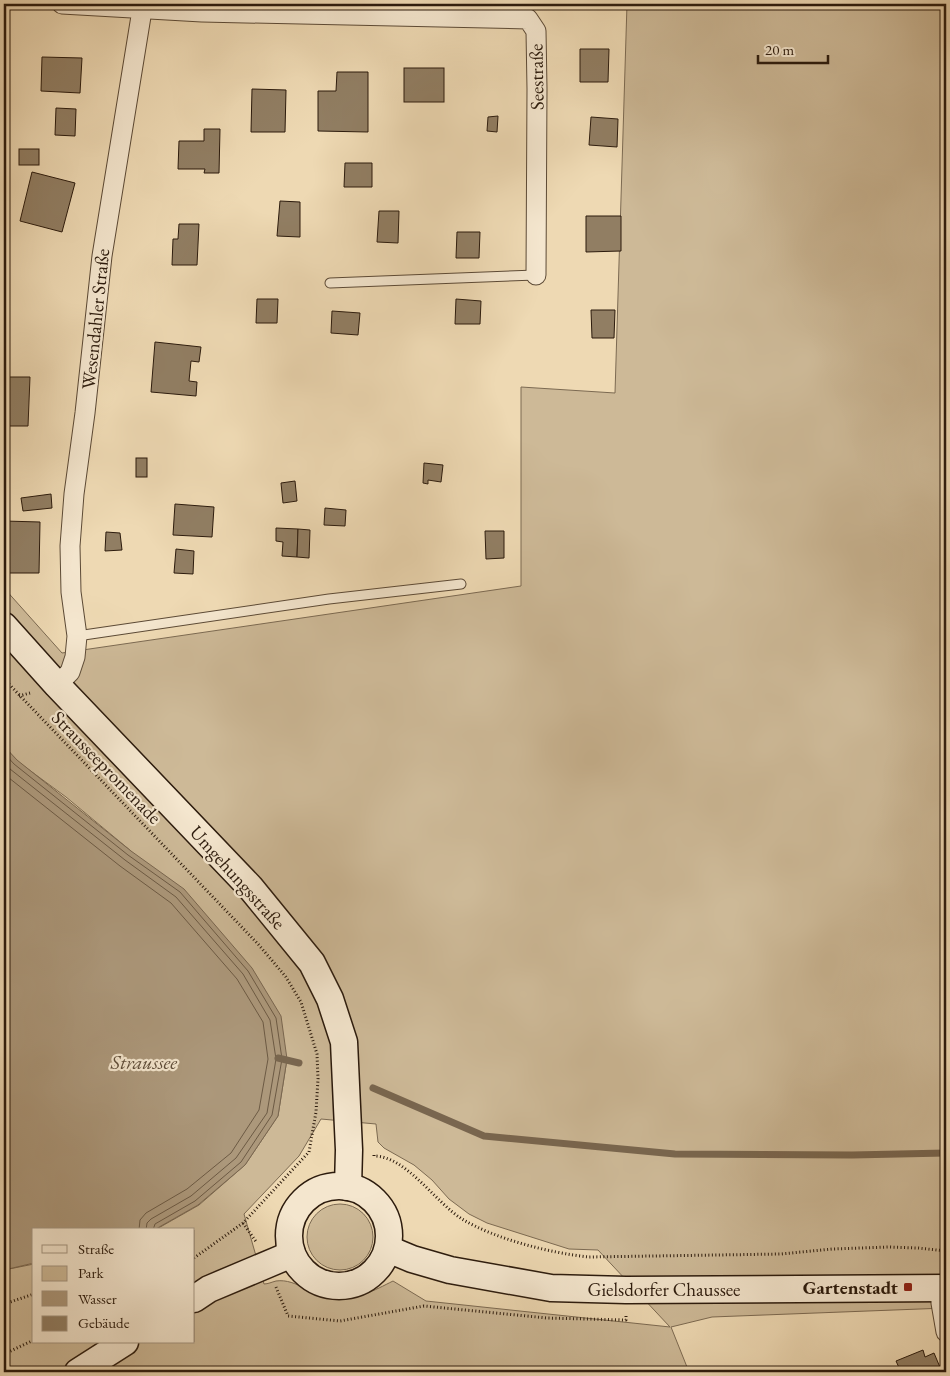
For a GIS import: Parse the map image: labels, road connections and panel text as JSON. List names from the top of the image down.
{
  "streets": {
    "main road": ["Umgehungsstraße", "Gielsdorfer Chaussee"],
    "street": ["Seestraße", "Wesendahler Straße"],
    "path": ["Strausseepromenade"]
  },
  "crossings": [
    ["Seestraße", "Wesendahler Straße"],
    ["Wesendahler Straße", "Umgehungsstraße"],
    ["Umgehungsstraße", "Gielsdorfer Chaussee"]
  ],
  "water": ["Straussee"],
  "places": {
    "transit": ["Gartenstadt"]
  },
  "legend": [
    "Straße",
    "Park",
    "Wasser",
    "Gebäude"
  ],
  "scale_bar": "20 m"
}
